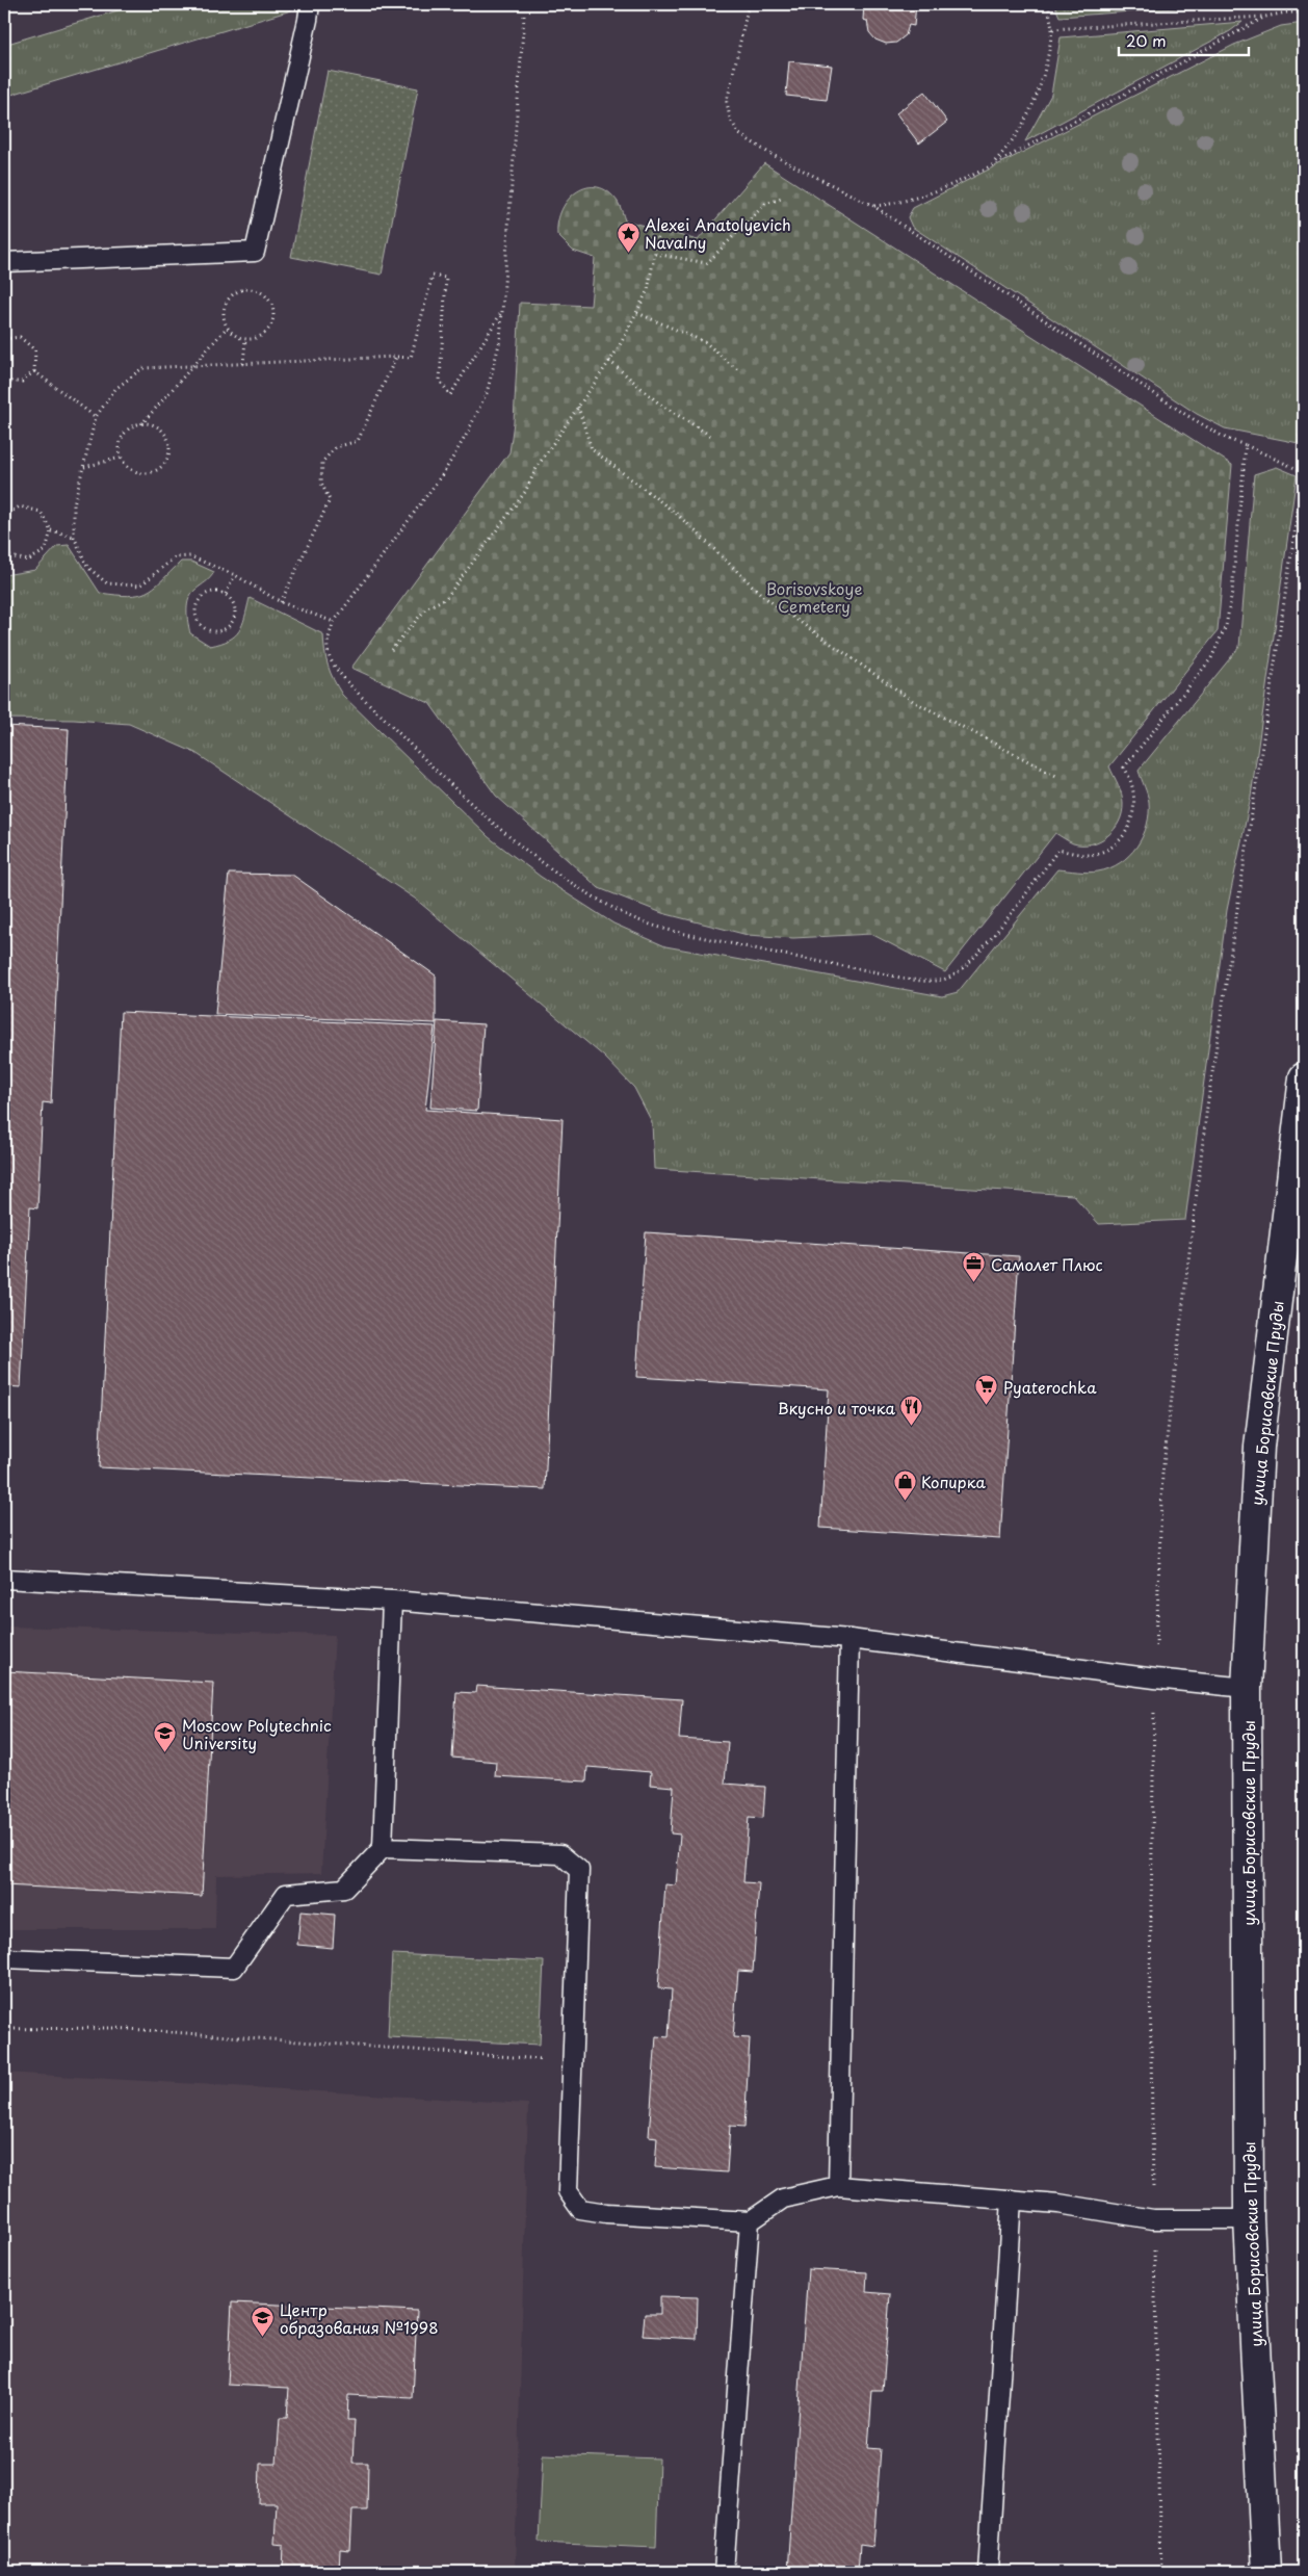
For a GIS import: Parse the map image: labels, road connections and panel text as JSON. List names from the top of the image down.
{
  "streets": {
    "main road": ["улица Борисовские Пруды"]
  },
  "parks": ["Borisovskoye Cemetery"],
  "places": {
    "place": ["Alexei Anatolyevich Navalny"],
    "office": ["Самолет Плюс"],
    "supermarket": ["Pyaterochka"],
    "restaurant": ["Вкусно и точка"],
    "shop": ["Копирка"],
    "school or university": ["Moscow Polytechnic University", "Центр образования №1998"]
  },
  "scale_bar": "20 m"
}
